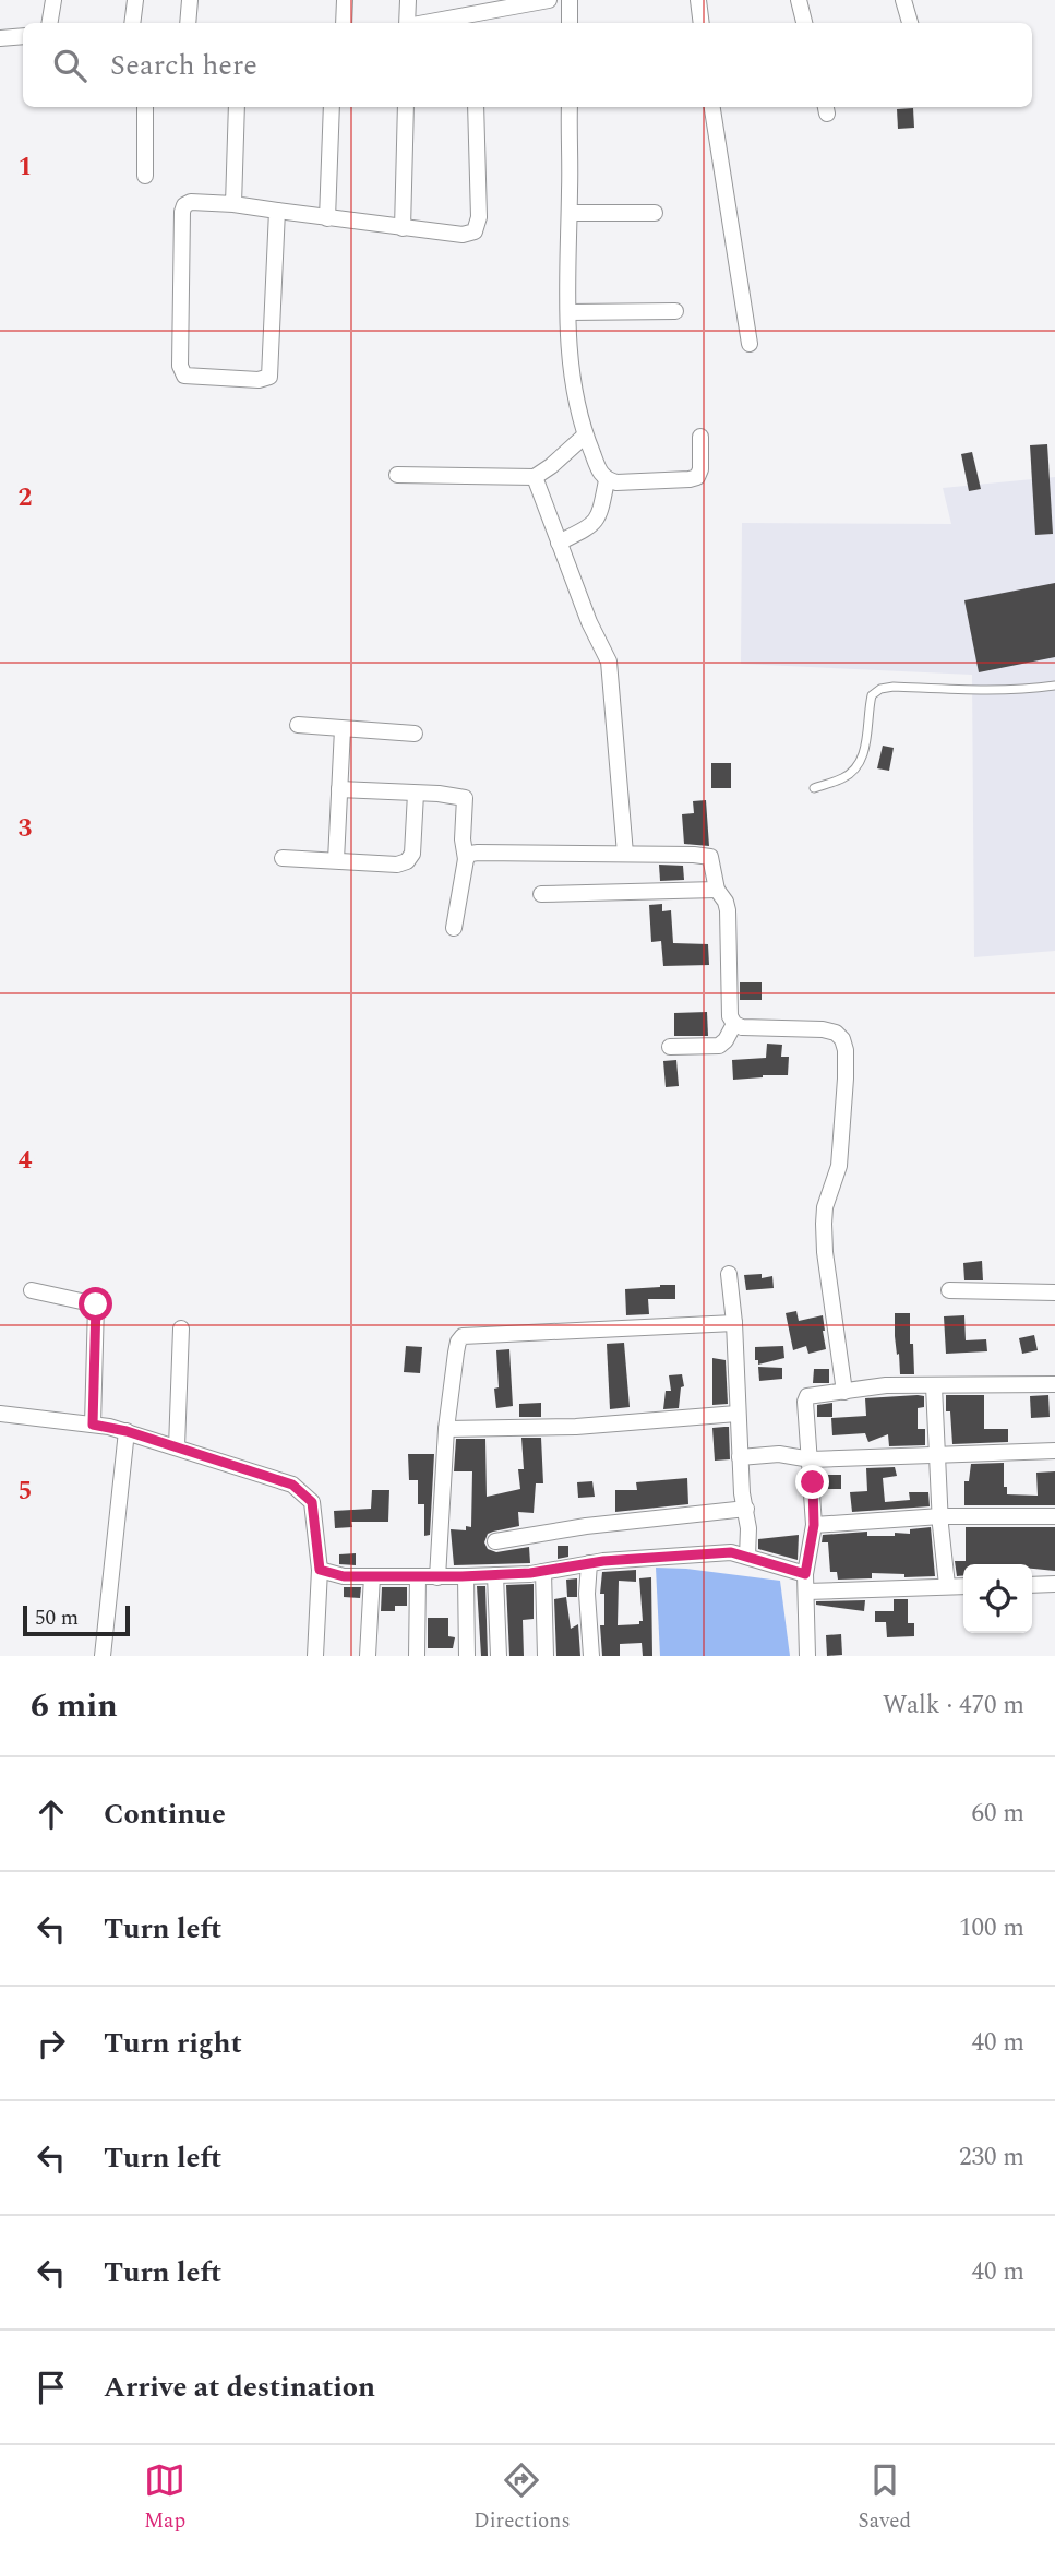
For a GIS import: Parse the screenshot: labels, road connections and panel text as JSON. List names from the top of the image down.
{
  "scale_bar": "50 m",
  "page": {
    "search": "Search here",
    "scale": "50 m",
    "heading": ["6 min", "Walk · 470 m"],
    "list": [
      ["Continue", "60 m"],
      ["Turn left", "100 m"],
      ["Turn right", "40 m"],
      ["Turn left", "230 m"],
      ["Turn left", "40 m"],
      "Arrive at destination"
    ],
    "nav": ["Map", "Directions", "Saved"]
  },
  "grid": {
    "rows": [
      "1",
      "2",
      "3",
      "4",
      "5"
    ]
  }
}
